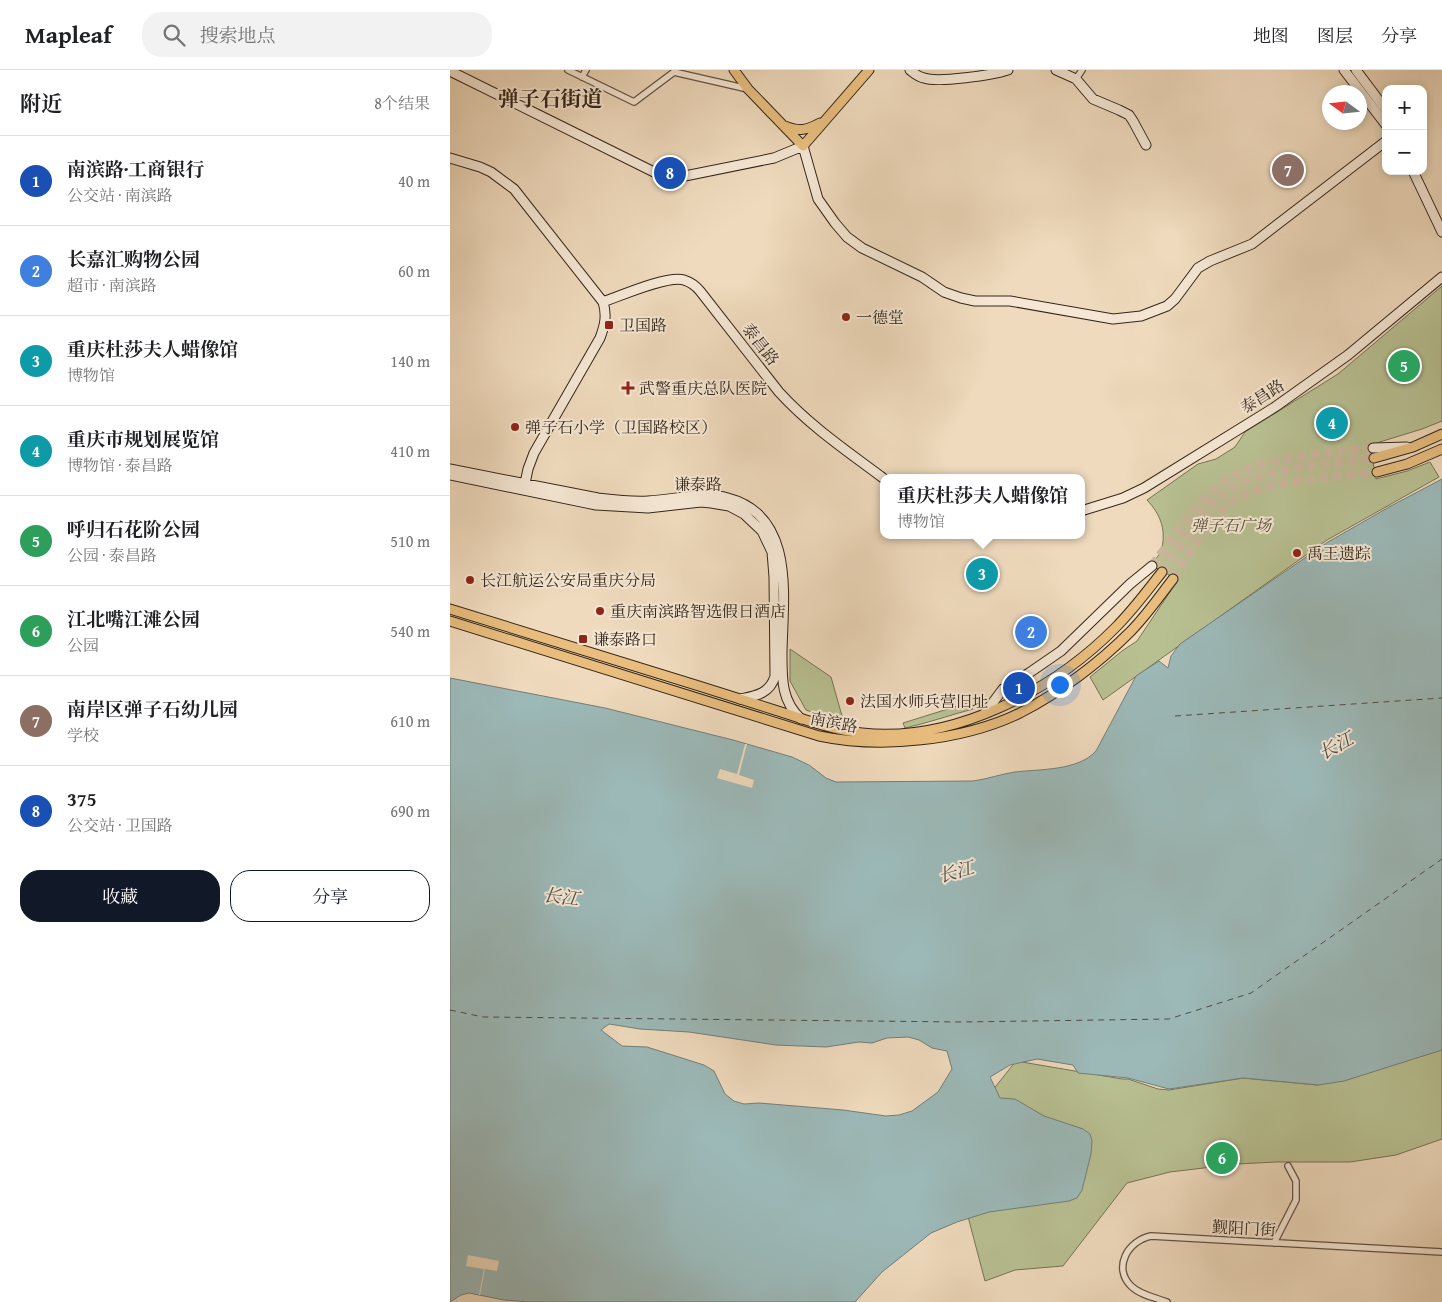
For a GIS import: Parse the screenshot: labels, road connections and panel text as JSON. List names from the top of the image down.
{
  "streets": {
    "main road": ["南滨路"],
    "street": ["泰昌路", "谦泰路", "觐阳门街"]
  },
  "crossings": [
    ["谦泰路", "南滨路"]
  ],
  "districts": ["弹子石街道"],
  "water": ["长江"],
  "parks": ["弹子石广场"],
  "places": {
    "other": [
      "一德堂",
      "弹子石小学（卫国路校区）",
      "禹王遗踪",
      "长江航运公安局重庆分局",
      "重庆南滨路智选假日酒店",
      "法国水师兵营旧址"
    ],
    "transit": ["卫国路", "谦泰路口"],
    "health": ["武警重庆总队医院"]
  },
  "north": "left",
  "page": {
    "header": "Mapleaf",
    "search": "搜索地点",
    "nav": ["地图", "图层", "分享"],
    "heading": ["附近", "8个结果"],
    "map_buttons": ["+", "−"],
    "list": [
      {
        "mark": "1",
        "name": "南滨路·工商银行",
        "note": "公交站 · 南滨路",
        "value": "40 m"
      },
      {
        "mark": "2",
        "name": "长嘉汇购物公园",
        "note": "超市 · 南滨路",
        "value": "60 m"
      },
      {
        "mark": "3",
        "name": "重庆杜莎夫人蜡像馆",
        "note": "博物馆",
        "value": "140 m"
      },
      {
        "mark": "4",
        "name": "重庆市规划展览馆",
        "note": "博物馆 · 泰昌路",
        "value": "410 m"
      },
      {
        "mark": "5",
        "name": "呼归石花阶公园",
        "note": "公园 · 泰昌路",
        "value": "510 m"
      },
      {
        "mark": "6",
        "name": "江北嘴江滩公园",
        "note": "公园",
        "value": "540 m"
      },
      {
        "mark": "7",
        "name": "南岸区弹子石幼儿园",
        "note": "学校",
        "value": "610 m"
      },
      {
        "mark": "8",
        "name": "375",
        "note": "公交站 · 卫国路",
        "value": "690 m"
      }
    ],
    "pins": [
      "7",
      "8",
      "5",
      "4",
      "3",
      "2",
      "1",
      "6"
    ],
    "popup": ["重庆杜莎夫人蜡像馆", "博物馆"],
    "buttons": ["收藏", "分享"]
  }
}
